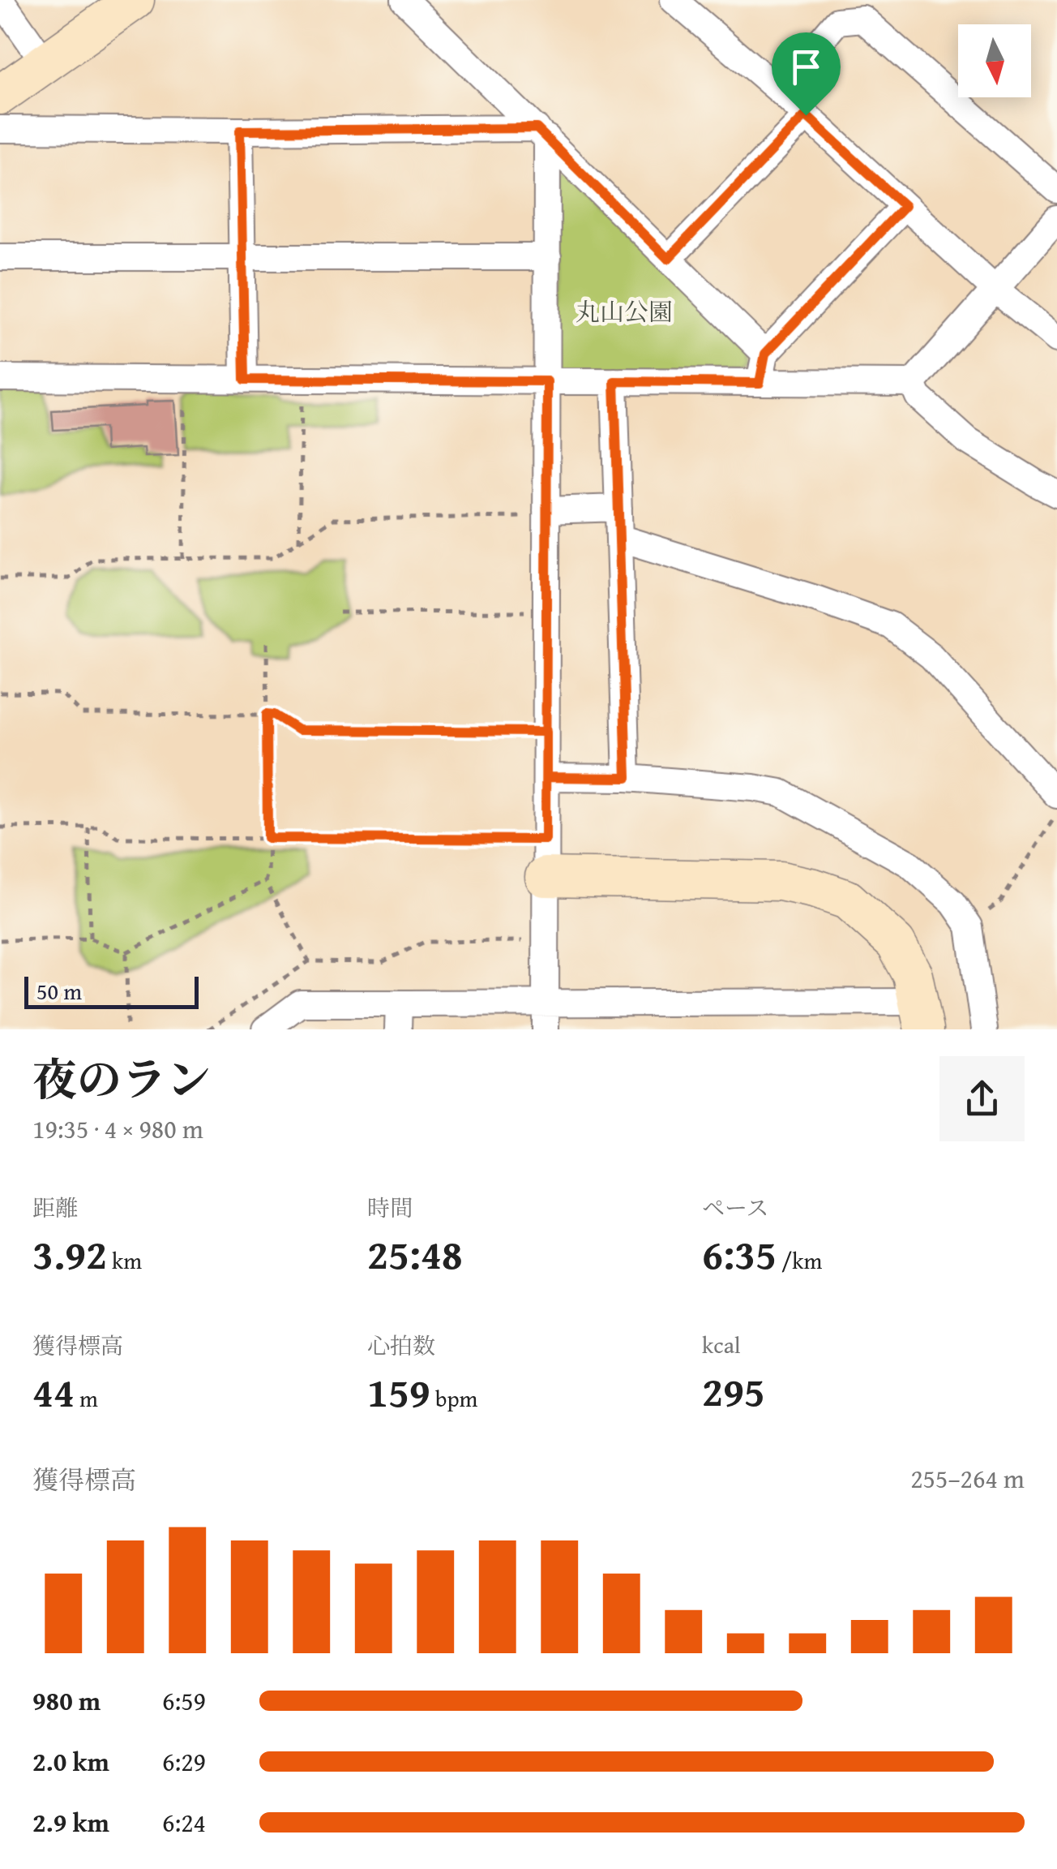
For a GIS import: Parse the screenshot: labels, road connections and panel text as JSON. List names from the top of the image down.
{
  "parks": ["丸山公園"],
  "scale_bar": "50 m",
  "north": "bottom",
  "page": {
    "scale": "50 m",
    "heading": ["夜のラン", "19:35 · 4 × 980 m"],
    "stats": [
      ["距離", "3.92 km"],
      ["時間", "25:48"],
      ["ペース", "6:35 /km"],
      ["獲得標高", "44 m"],
      ["心拍数", "159 bpm"],
      ["kcal", "295"]
    ],
    "chart": ["獲得標高", "255–264 m"],
    "list": [
      {
        "name": "980 m",
        "note": "6:59"
      },
      {
        "name": "2.0 km",
        "note": "6:29"
      },
      {
        "name": "2.9 km",
        "note": "6:24"
      }
    ]
  }
}
